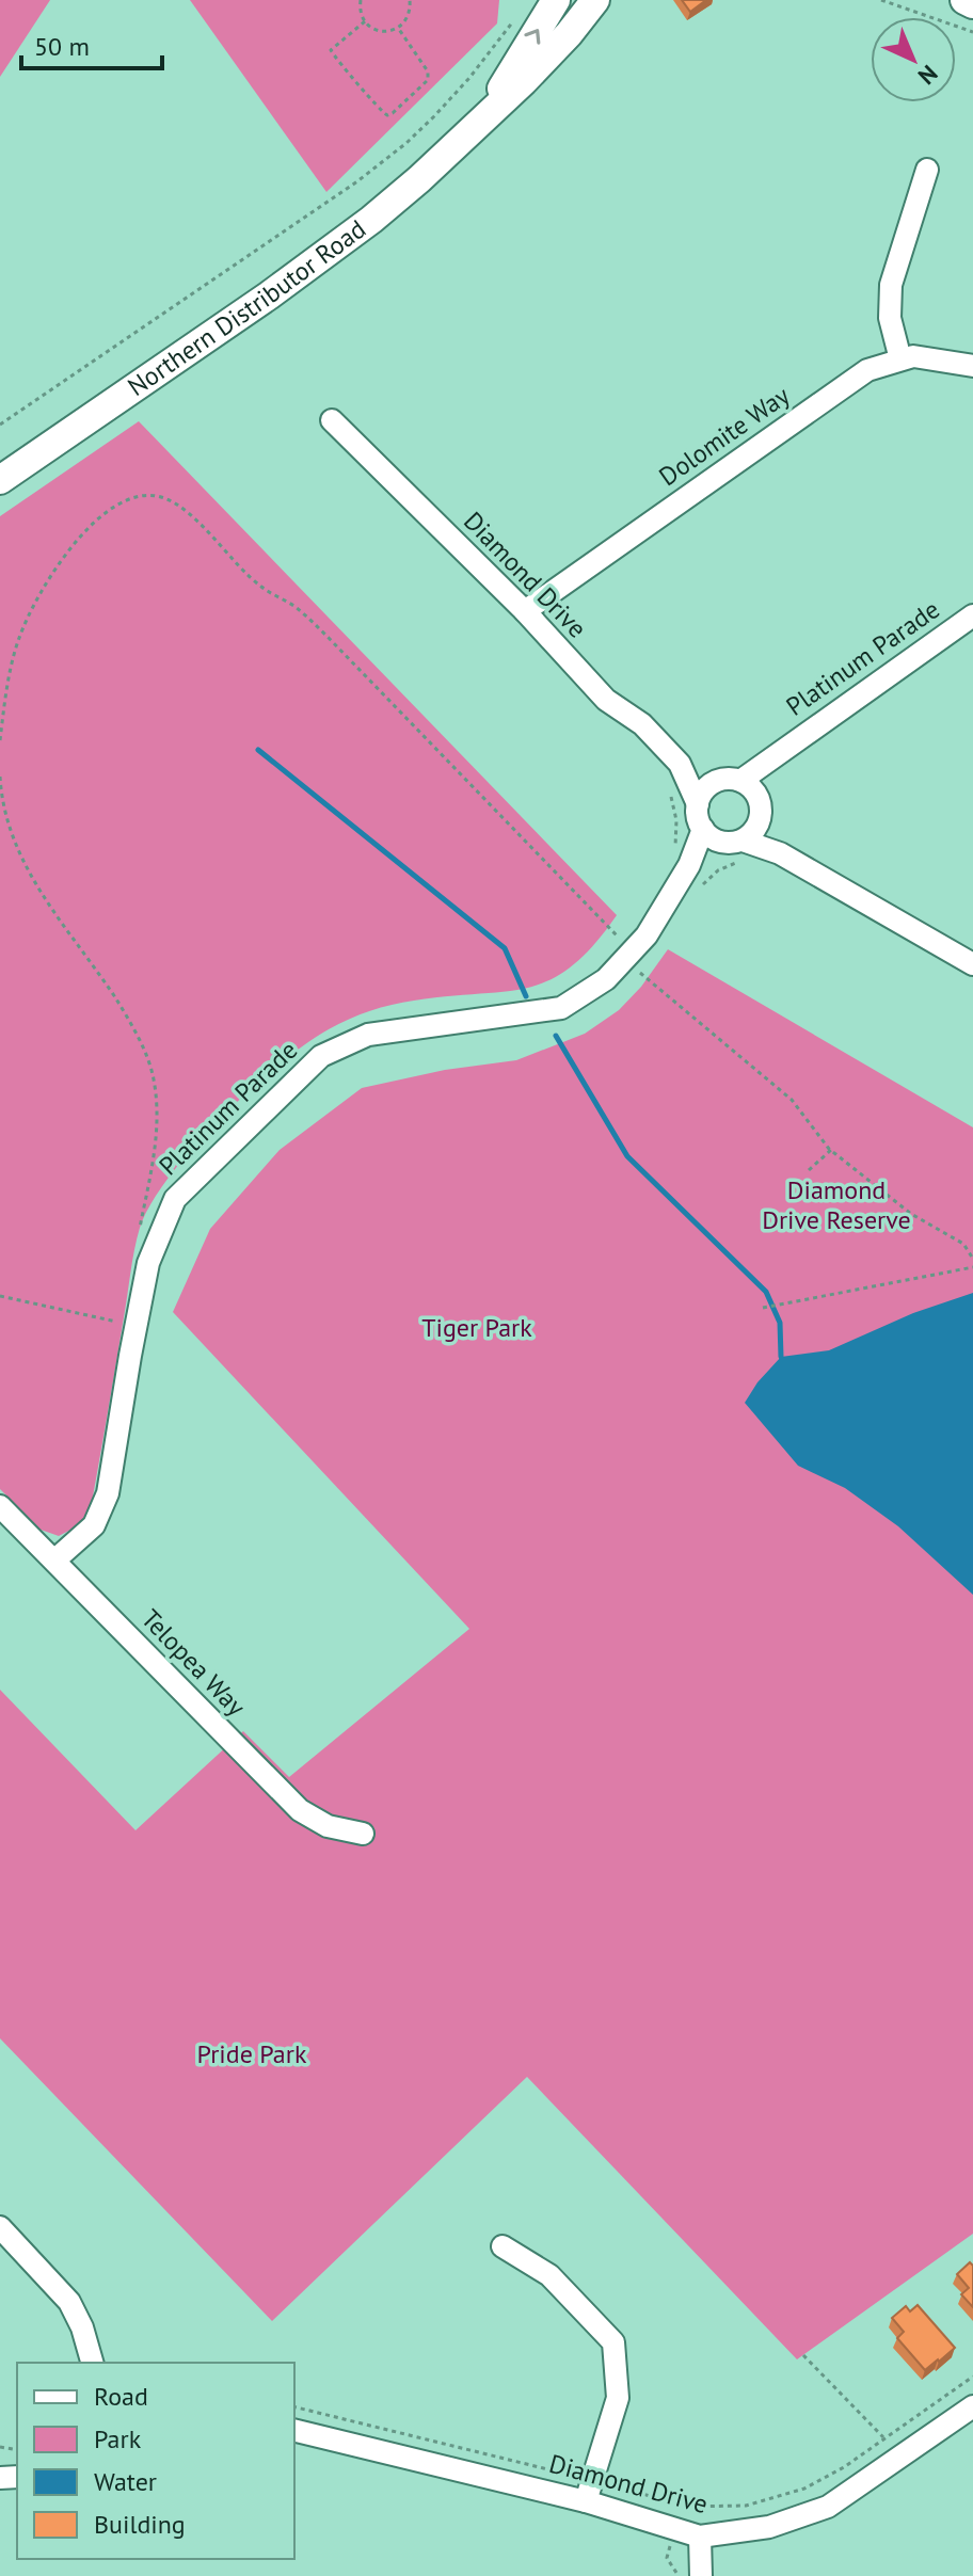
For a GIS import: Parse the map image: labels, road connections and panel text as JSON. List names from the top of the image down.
{
  "streets": {
    "main road": ["Northern Distributor Road"],
    "street": [
      "Dolomite Way",
      "Diamond Drive",
      "Platinum Parade",
      "Telopea Way"
    ]
  },
  "crossings": [
    ["Dolomite Way", "Diamond Drive"],
    ["Diamond Drive", "Platinum Parade"],
    ["Platinum Parade", "Telopea Way"]
  ],
  "parks": ["Diamond Drive Reserve", "Tiger Park", "Pride Park"],
  "legend": [
    "Road",
    "Park",
    "Water",
    "Building"
  ],
  "scale_bar": "50 m",
  "north": "bottom right"
}
